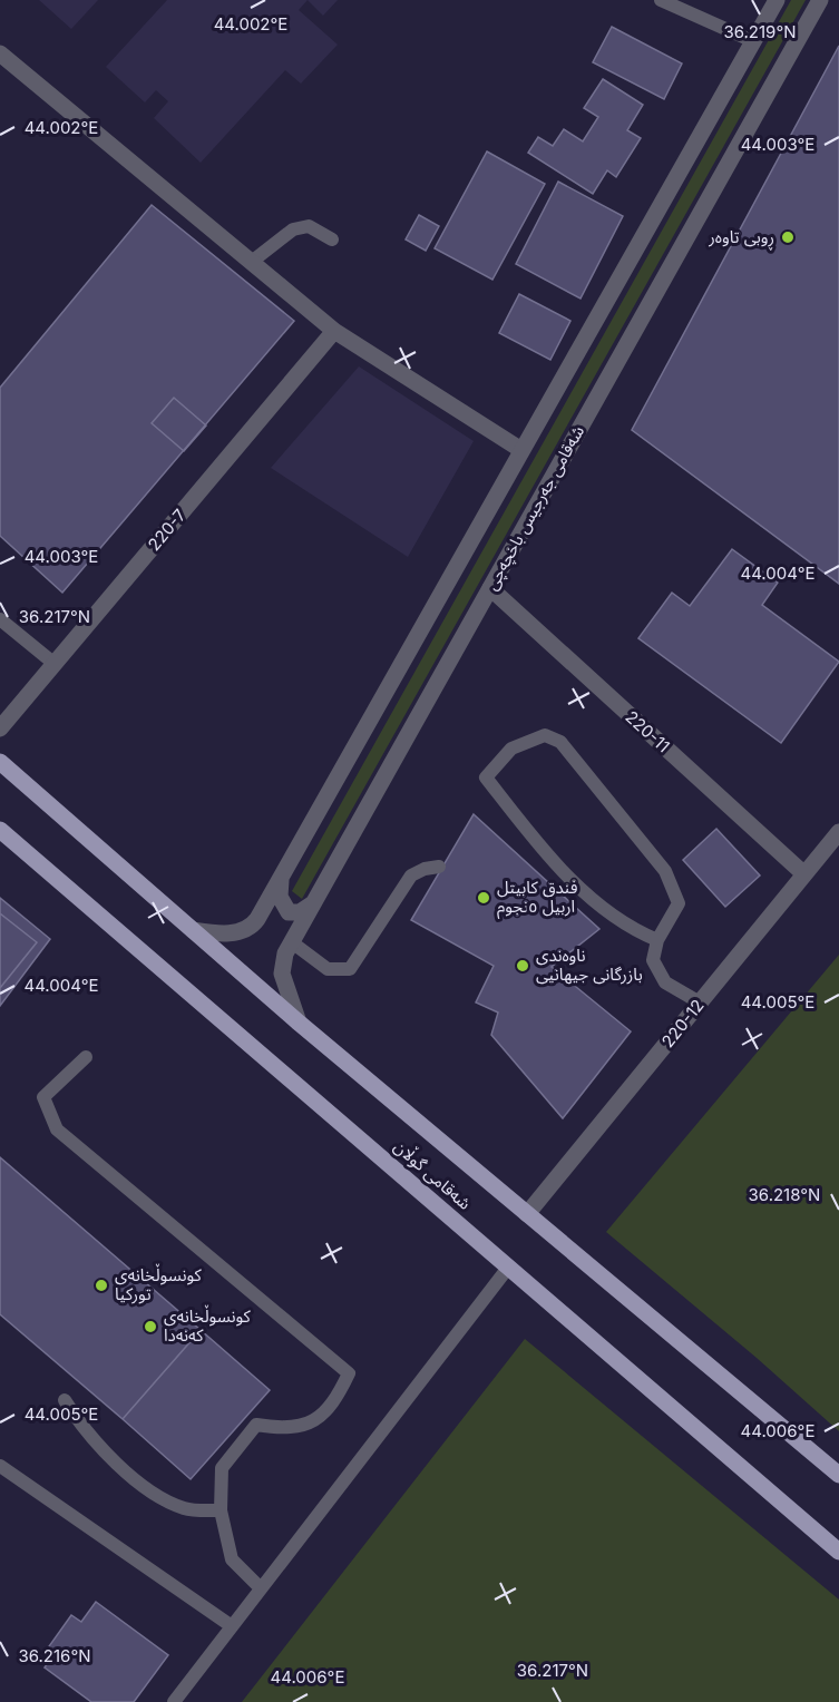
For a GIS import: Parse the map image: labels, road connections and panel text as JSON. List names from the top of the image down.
{
  "streets": {
    "main road": ["شەقامی گوڵان"],
    "street": [
      "شەقامی جەرجیس باخچەچی",
      "220-7",
      "220-11",
      "220-12"
    ]
  },
  "crossings": [
    ["شەقامی جەرجیس باخچەچی", "220-11"],
    ["شەقامی جەرجیس باخچەچی", "شەقامی گوڵان"],
    ["220-11", "220-12"],
    ["220-12", "شەقامی گوڵان"]
  ],
  "places": [
    "ڕوبی تاوەر",
    "فندق كابيتل اربيل ٥نجوم",
    "ناوەندی بازرگانی جیهانیی",
    "کونسوڵخانەی تورکیا",
    "کونسوڵخانەی کەنەدا"
  ],
  "coordinates": [
    "44.002°E",
    "36.219°N",
    "44.003°E",
    "44.004°E",
    "36.217°N",
    "44.005°E",
    "36.218°N",
    "44.006°E",
    "36.216°N"
  ]
}
